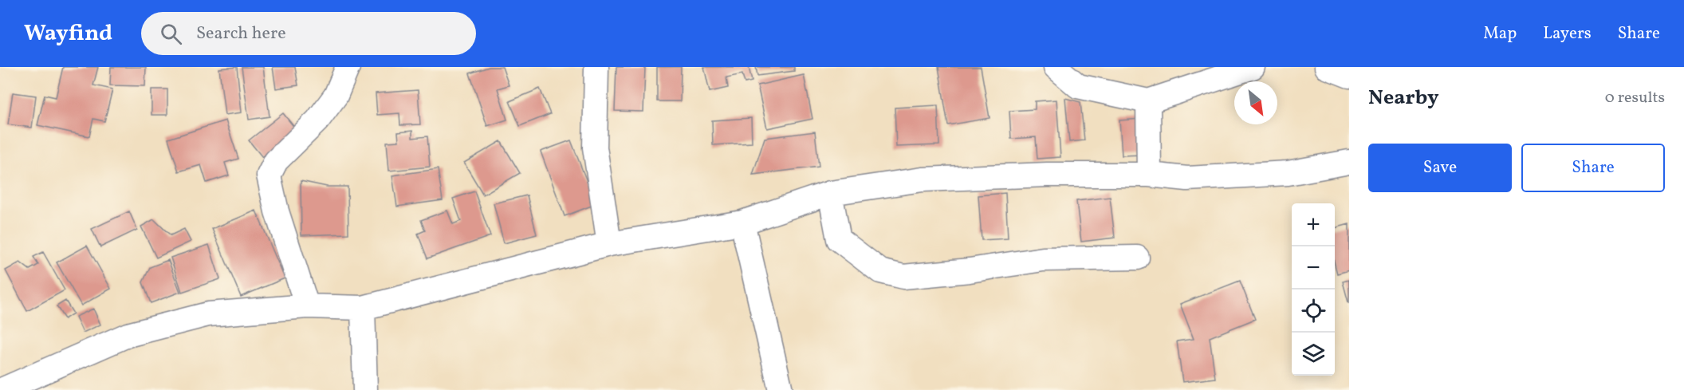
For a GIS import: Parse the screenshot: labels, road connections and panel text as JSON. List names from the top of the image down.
{
  "north": "bottom right",
  "page": {
    "header": "Wayfind",
    "search": "Search here",
    "nav": ["Map", "Layers", "Share"],
    "heading": ["Nearby", "0 results"],
    "buttons": ["Save", "Share"],
    "map_buttons": ["+", "−"]
  }
}
